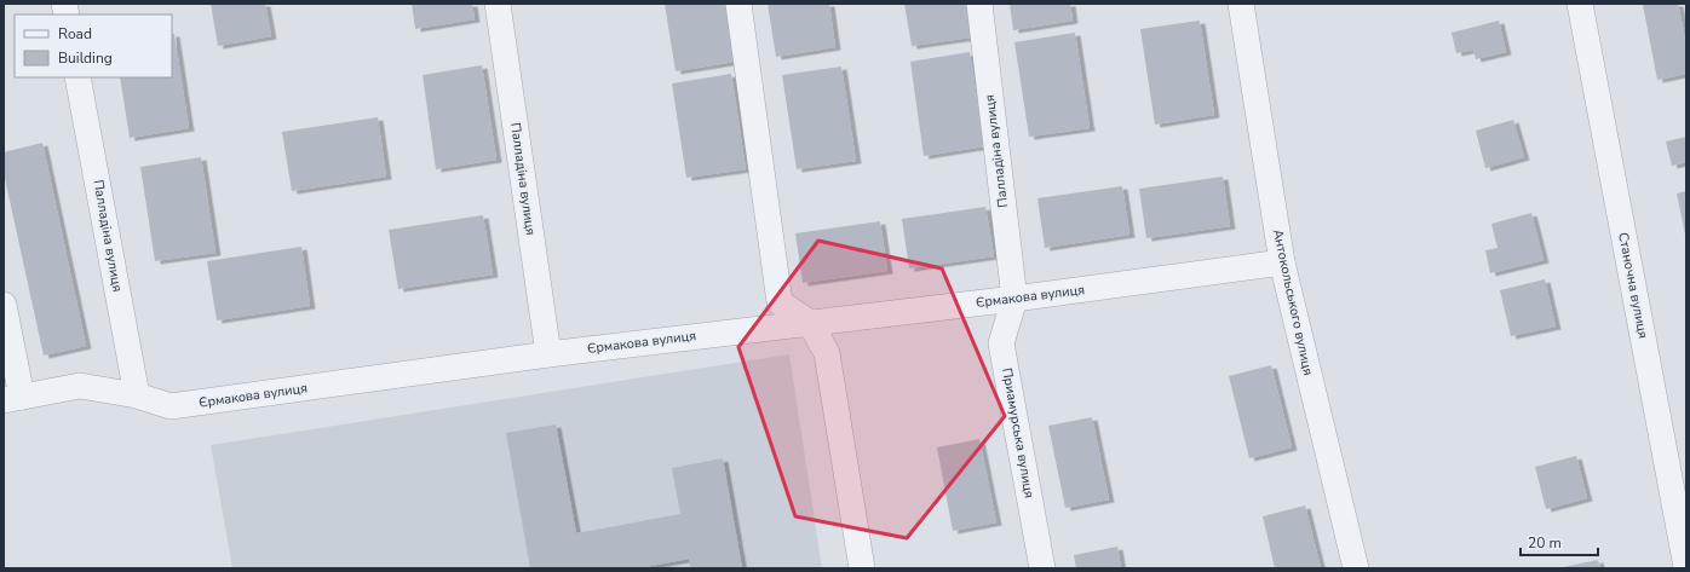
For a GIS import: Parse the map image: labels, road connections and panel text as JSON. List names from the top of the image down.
{
  "streets": {
    "street": [
      "Палладіна вулиця",
      "Станочна вулиця",
      "Єрмакова вулиця",
      "Антокольського вулиця",
      "Приамурська вулиця"
    ]
  },
  "crossings": [
    ["Палладіна вулиця", "Єрмакова вулиця"],
    ["Палладіна вулиця", "Приамурська вулиця"],
    ["Єрмакова вулиця", "Антокольського вулиця"],
    ["Єрмакова вулиця", "Приамурська вулиця"]
  ],
  "legend": ["Road", "Building"],
  "scale_bar": "20 m"
}
